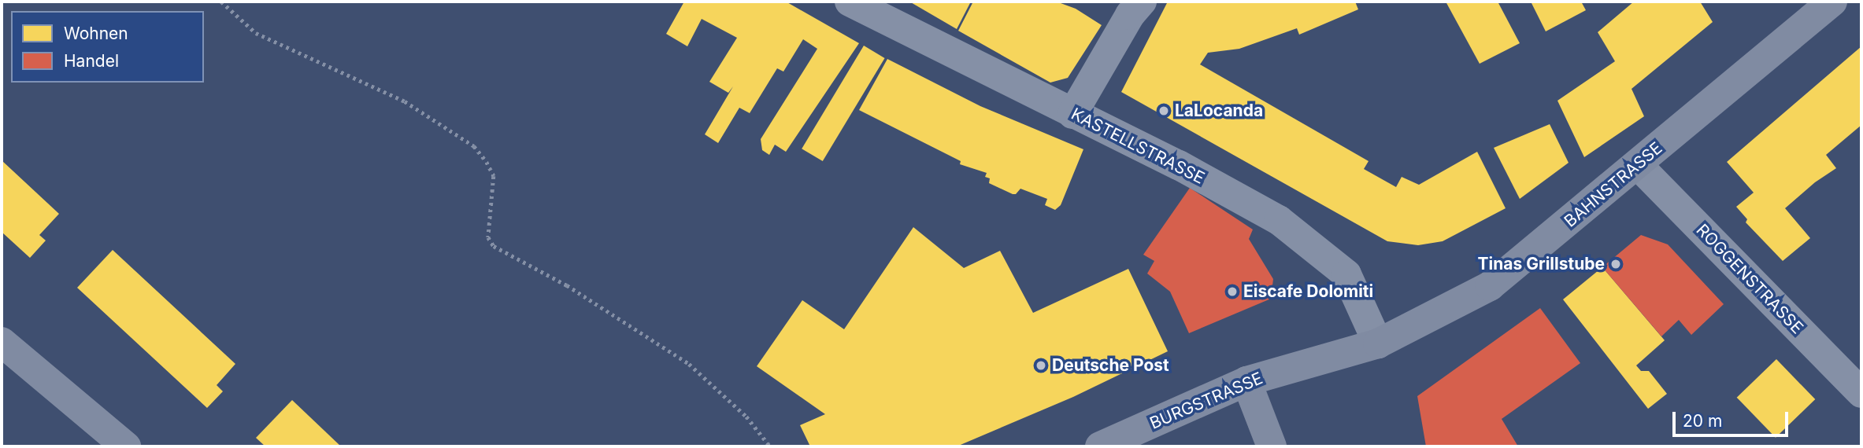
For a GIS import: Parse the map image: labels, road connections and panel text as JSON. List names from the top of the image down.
{
  "streets": {
    "main road": ["BAHNSTRASSE", "BURGSTRASSE"],
    "street": ["KASTELLSTRASSE", "ROGGENSTRASSE"]
  },
  "crossings": [
    ["KASTELLSTRASSE", "BAHNSTRASSE"],
    ["KASTELLSTRASSE", "BURGSTRASSE"],
    ["BAHNSTRASSE", "ROGGENSTRASSE"],
    ["BAHNSTRASSE", "BURGSTRASSE"]
  ],
  "places": [
    "LaLocanda",
    "Tinas Grillstube",
    "Eiscafe Dolomiti",
    "Deutsche Post"
  ],
  "legend": ["Wohnen", "Handel"],
  "scale_bar": "20 m"
}
